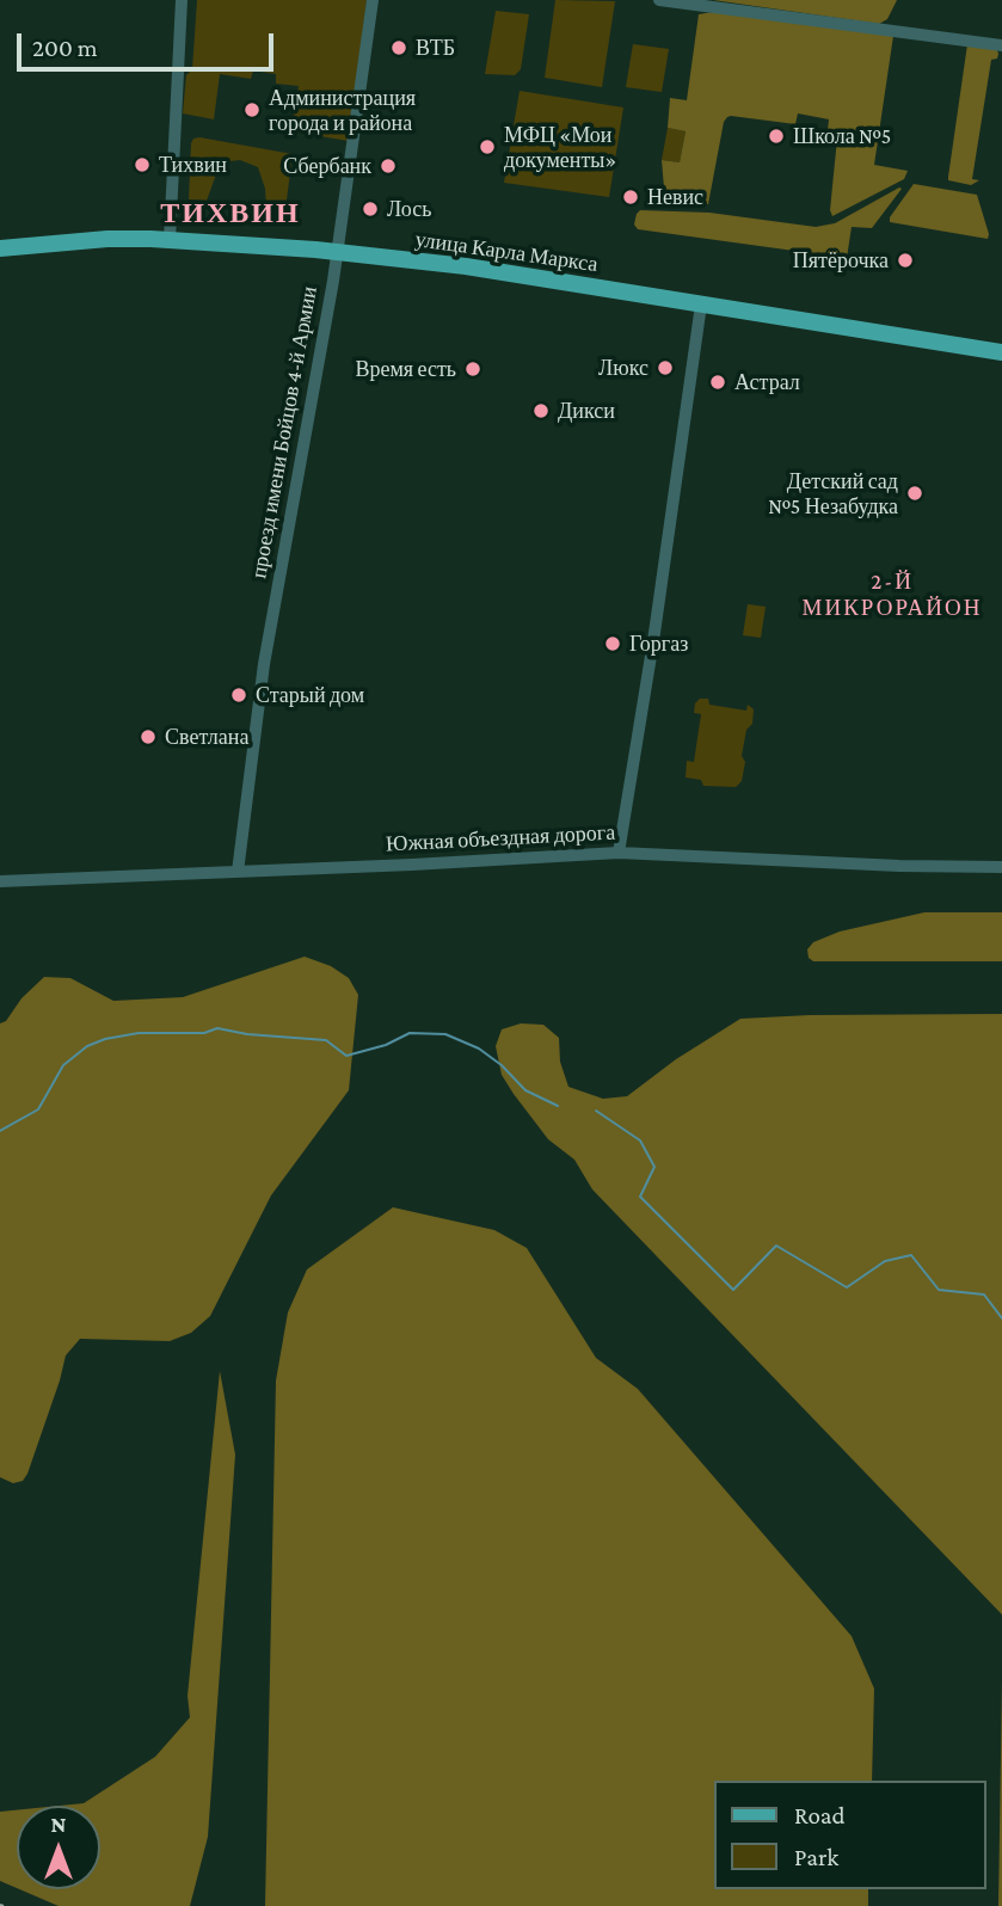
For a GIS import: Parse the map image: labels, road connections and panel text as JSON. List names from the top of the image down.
{
  "streets": {
    "main road": ["улица Карла Маркса"],
    "street": ["проезд имени Бойцов 4-й Армии", "Южная объездная дорога"]
  },
  "crossings": [
    ["улица Карла Маркса", "проезд имени Бойцов 4-й Армии"],
    ["проезд имени Бойцов 4-й Армии", "Южная объездная дорога"]
  ],
  "districts": ["ТИХВИН", "2-Й МИКРОРАЙОН"],
  "places": [
    "ВТБ",
    "Администрация города и района",
    "Школа №5",
    "МФЦ «Мои документы»",
    "Тихвин",
    "Сбербанк",
    "Невис",
    "Лось",
    "Пятёрочка",
    "Люкс",
    "Время есть",
    "Астрал",
    "Дикси",
    "Детский сад №5 Незабудка",
    "Горгаз",
    "Старый дом",
    "Светлана"
  ],
  "legend": ["Road", "Park"],
  "scale_bar": "200 m",
  "north": "top"
}
